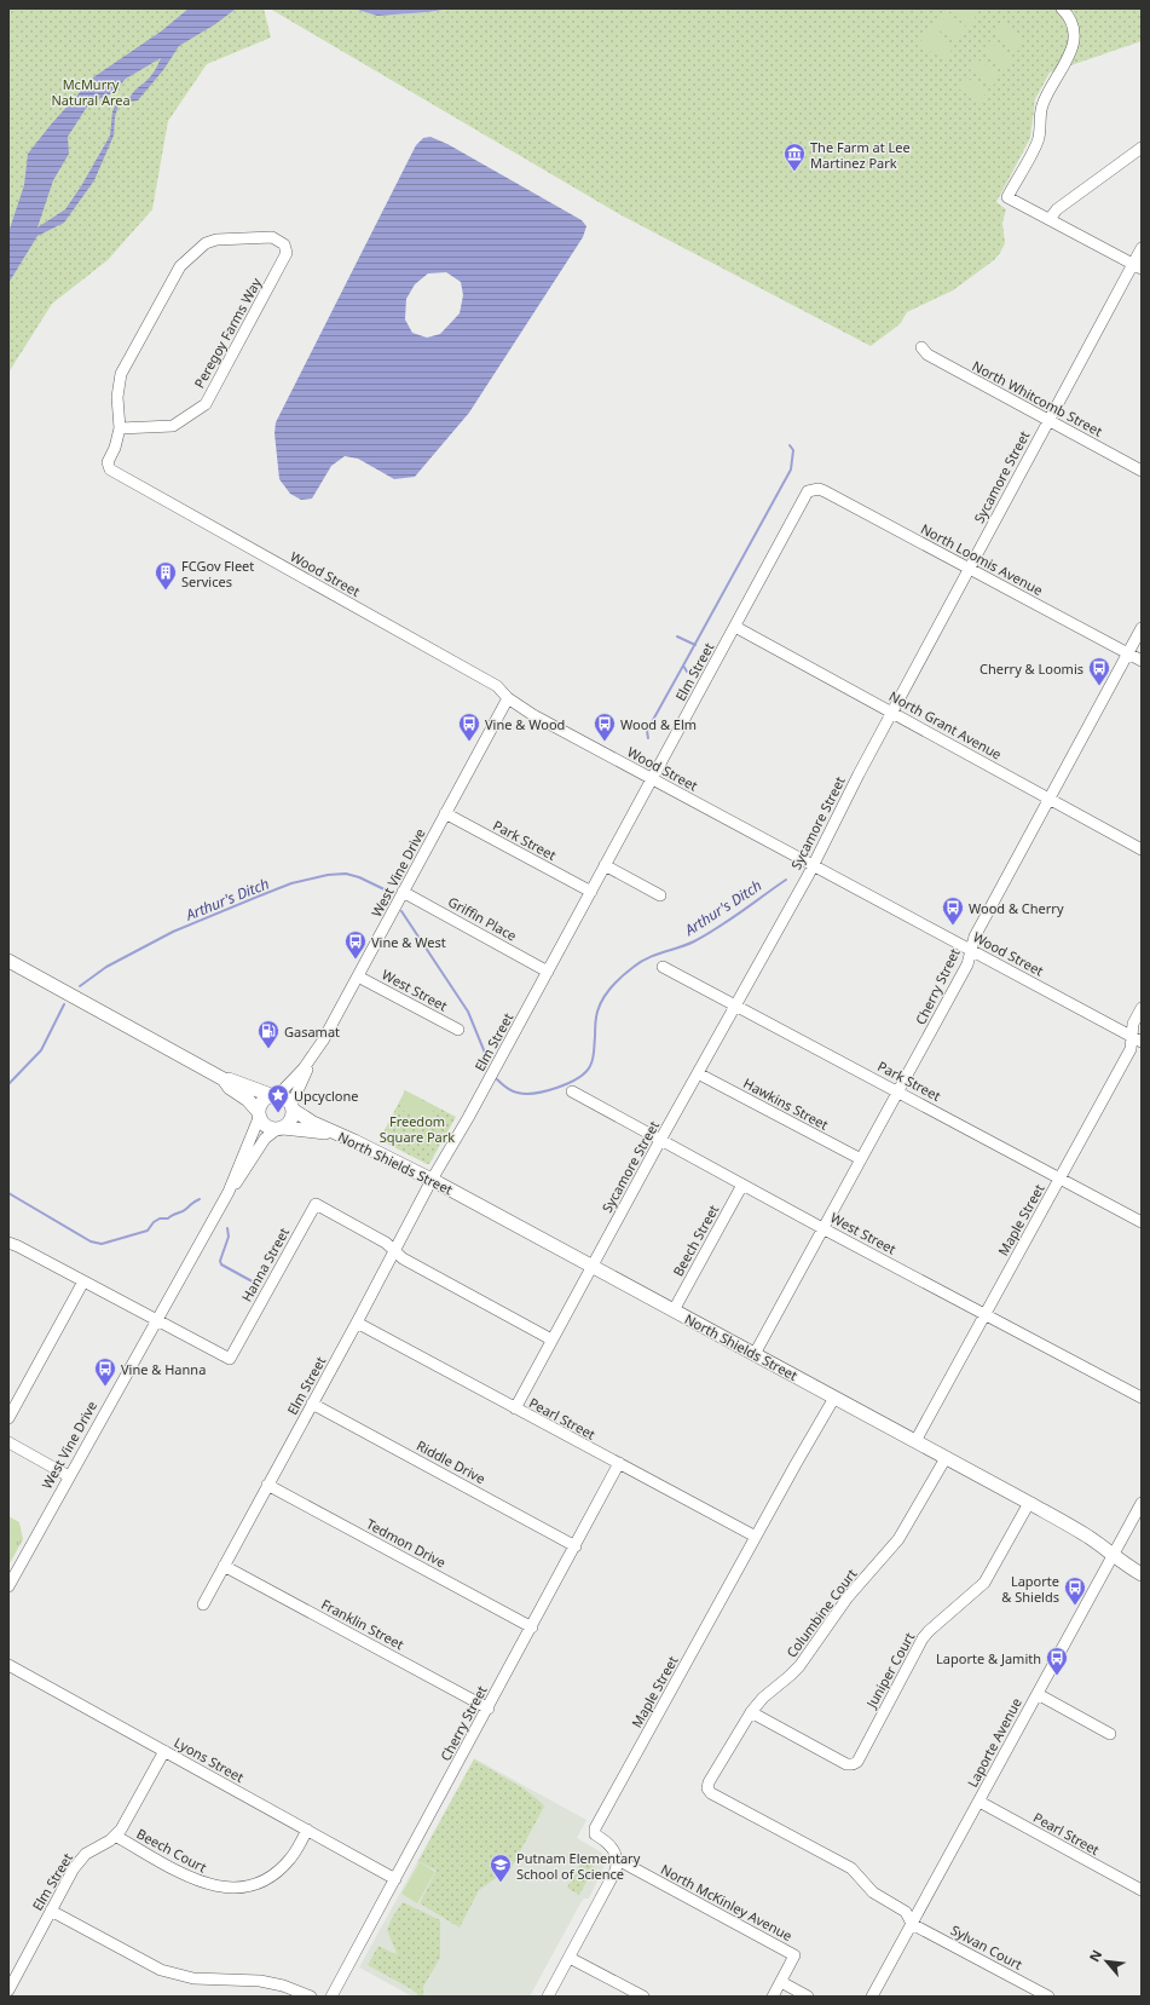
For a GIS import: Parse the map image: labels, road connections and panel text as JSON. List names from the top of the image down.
{
  "streets": {
    "main road": ["North Shields Street"],
    "street": [
      "Peregoy Farms Way",
      "North Whitcomb Street",
      "Sycamore Street",
      "North Loomis Avenue",
      "Wood Street",
      "Elm Street",
      "North Grant Avenue",
      "Park Street",
      "West Vine Drive",
      "Griffin Place",
      "Cherry Street",
      "West Street",
      "Hawkins Street",
      "Maple Street",
      "Beech Street",
      "Hanna Street",
      "Pearl Street",
      "Riddle Drive",
      "Tedmon Drive",
      "Columbine Court",
      "Franklin Street",
      "Juniper Court",
      "Laporte Avenue",
      "Lyons Street",
      "Beech Court",
      "North McKinley Avenue",
      "Sylvan Court"
    ]
  },
  "crossings": [
    ["Peregoy Farms Way", "Wood Street"],
    ["North Whitcomb Street", "Sycamore Street"],
    ["Sycamore Street", "North Loomis Avenue"],
    ["Sycamore Street", "Wood Street"],
    ["Sycamore Street", "North Grant Avenue"],
    ["Sycamore Street", "Park Street"],
    ["Sycamore Street", "West Street"],
    ["Sycamore Street", "Hawkins Street"],
    ["Sycamore Street", "North Shields Street"],
    ["Sycamore Street", "Hanna Street"],
    ["Sycamore Street", "Pearl Street"],
    ["North Loomis Avenue", "Elm Street"],
    ["North Loomis Avenue", "Cherry Street"],
    ["Wood Street", "Elm Street"],
    ["Wood Street", "West Vine Drive"],
    ["Wood Street", "Cherry Street"],
    ["Wood Street", "Maple Street"],
    ["Elm Street", "North Grant Avenue"],
    ["Elm Street", "Park Street"],
    ["Elm Street", "Griffin Place"],
    ["Elm Street", "North Shields Street"],
    ["Elm Street", "Hanna Street"],
    ["Elm Street", "Pearl Street"],
    ["Elm Street", "Riddle Drive"],
    ["Elm Street", "Tedmon Drive"],
    ["Elm Street", "Franklin Street"],
    ["Elm Street", "Lyons Street"],
    ["Elm Street", "Beech Court"],
    ["North Grant Avenue", "Cherry Street"],
    ["Park Street", "West Vine Drive"],
    ["Park Street", "Cherry Street"],
    ["Park Street", "Maple Street"],
    ["West Vine Drive", "Griffin Place"],
    ["West Vine Drive", "West Street"],
    ["West Vine Drive", "North Shields Street"],
    ["West Vine Drive", "Hanna Street"],
    ["Cherry Street", "West Street"],
    ["Cherry Street", "Hawkins Street"],
    ["Cherry Street", "North Shields Street"],
    ["Cherry Street", "Pearl Street"],
    ["Cherry Street", "Riddle Drive"],
    ["Cherry Street", "Tedmon Drive"],
    ["Cherry Street", "Franklin Street"],
    ["Cherry Street", "Lyons Street"],
    ["West Street", "Maple Street"],
    ["West Street", "Beech Street"],
    ["North Shields Street", "Maple Street"],
    ["North Shields Street", "Beech Street"],
    ["North Shields Street", "Columbine Court"],
    ["North Shields Street", "Juniper Court"],
    ["North Shields Street", "Laporte Avenue"],
    ["Maple Street", "Pearl Street"],
    ["Maple Street", "North McKinley Avenue"],
    ["Pearl Street", "Laporte Avenue"],
    ["Columbine Court", "Juniper Court"],
    ["Columbine Court", "Laporte Avenue"],
    ["Columbine Court", "Sylvan Court"],
    ["Laporte Avenue", "Sylvan Court"],
    ["Lyons Street", "Beech Court"]
  ],
  "water": ["Arthur's Ditch"],
  "parks": ["McMurry Natural Area", "Freedom Square Park"],
  "places": {
    "museum": ["The Farm at Lee Martinez Park"],
    "building": ["FCGov Fleet Services"],
    "bus stop": [
      "Cherry & Loomis",
      "Vine & Wood",
      "Wood & Elm",
      "Wood & Cherry",
      "Vine & West",
      "Vine & Hanna",
      "Laporte & Shields",
      "Laporte & Jamith"
    ],
    "fuel station": ["Gasamat"],
    "place": ["Upcyclone"],
    "school or university": ["Putnam Elementary School of Science"]
  },
  "north": "top left"
}
